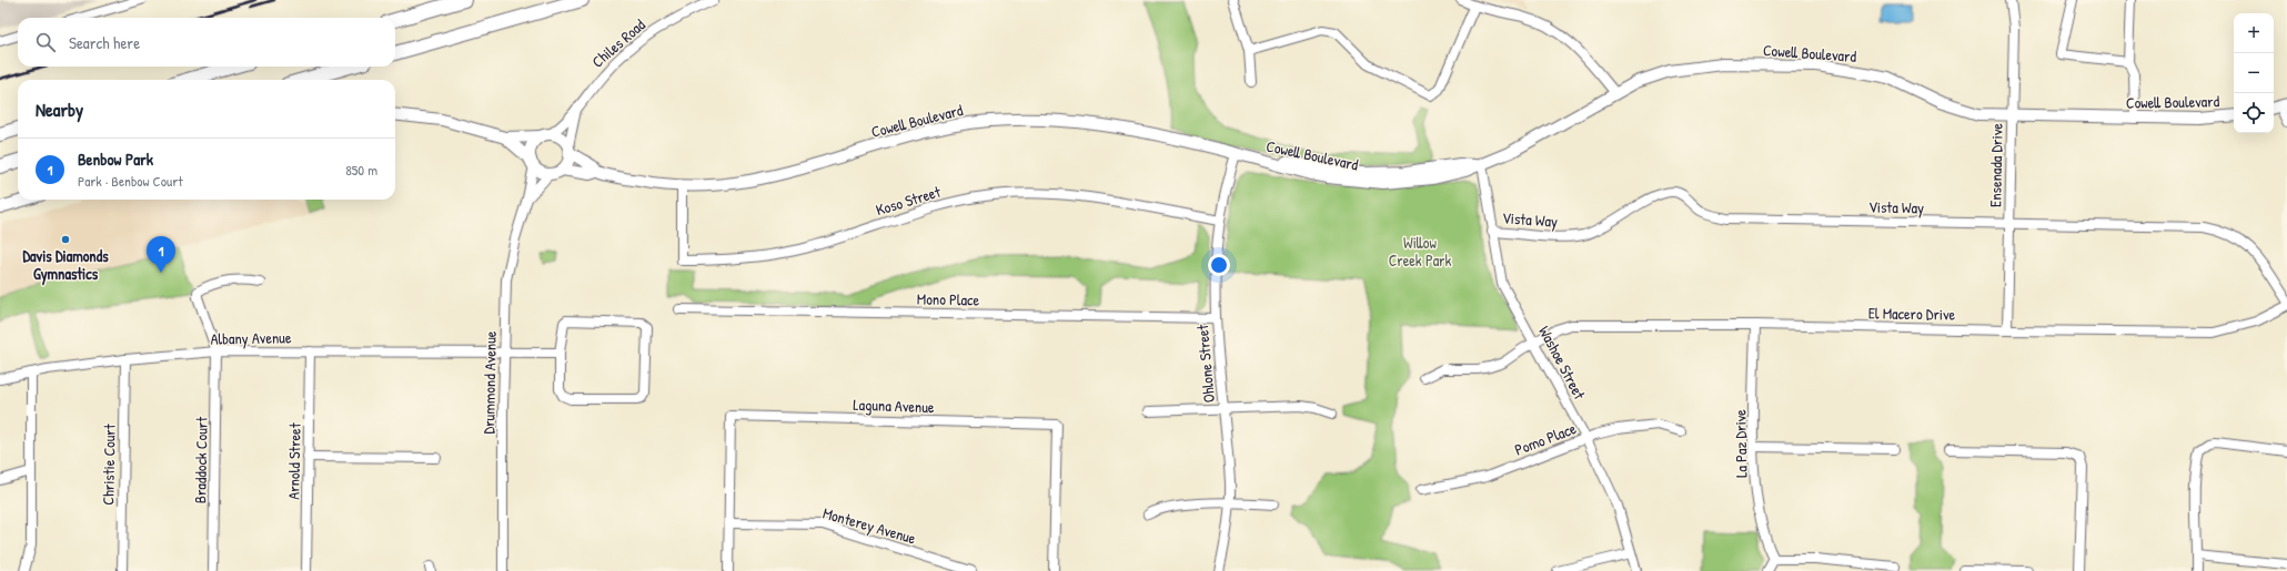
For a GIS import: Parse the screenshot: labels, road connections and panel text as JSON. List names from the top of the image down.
{
  "streets": {
    "main road": ["Cowell Boulevard"],
    "street": [
      "Chiles Road",
      "Ensenada Drive",
      "Koso Street",
      "Vista Way",
      "Mono Place",
      "El Macero Drive",
      "Albany Avenue",
      "Washoe Street",
      "Ohlone Street",
      "Drummond Avenue",
      "Laguna Avenue",
      "Pomo Place",
      "La Paz Drive",
      "Braddock Court",
      "Arnold Street",
      "Christie Court",
      "Monterey Avenue"
    ]
  },
  "crossings": [
    ["Cowell Boulevard", "Ensenada Drive"],
    ["Cowell Boulevard", "Koso Street"],
    ["Cowell Boulevard", "Washoe Street"],
    ["Cowell Boulevard", "Ohlone Street"],
    ["Cowell Boulevard", "Drummond Avenue"],
    ["Ensenada Drive", "Vista Way"],
    ["Ensenada Drive", "El Macero Drive"],
    ["Koso Street", "Ohlone Street"],
    ["Vista Way", "Washoe Street"],
    ["Mono Place", "Ohlone Street"],
    ["El Macero Drive", "Washoe Street"],
    ["El Macero Drive", "La Paz Drive"],
    ["Albany Avenue", "Drummond Avenue"],
    ["Albany Avenue", "Braddock Court"],
    ["Albany Avenue", "Arnold Street"],
    ["Albany Avenue", "Christie Court"],
    ["Washoe Street", "Pomo Place"],
    ["Laguna Avenue", "Monterey Avenue"]
  ],
  "parks": ["Willow Creek Park"],
  "places": ["Davis Diamonds Gymnastics"],
  "page": {
    "map_buttons": ["+", "−"],
    "search": "Search here",
    "heading": "Nearby",
    "list": [
      {
        "mark": "1",
        "name": "Benbow Park",
        "note": "Park · Benbow Court",
        "value": "850 m"
      }
    ],
    "pins": "1"
  }
}
